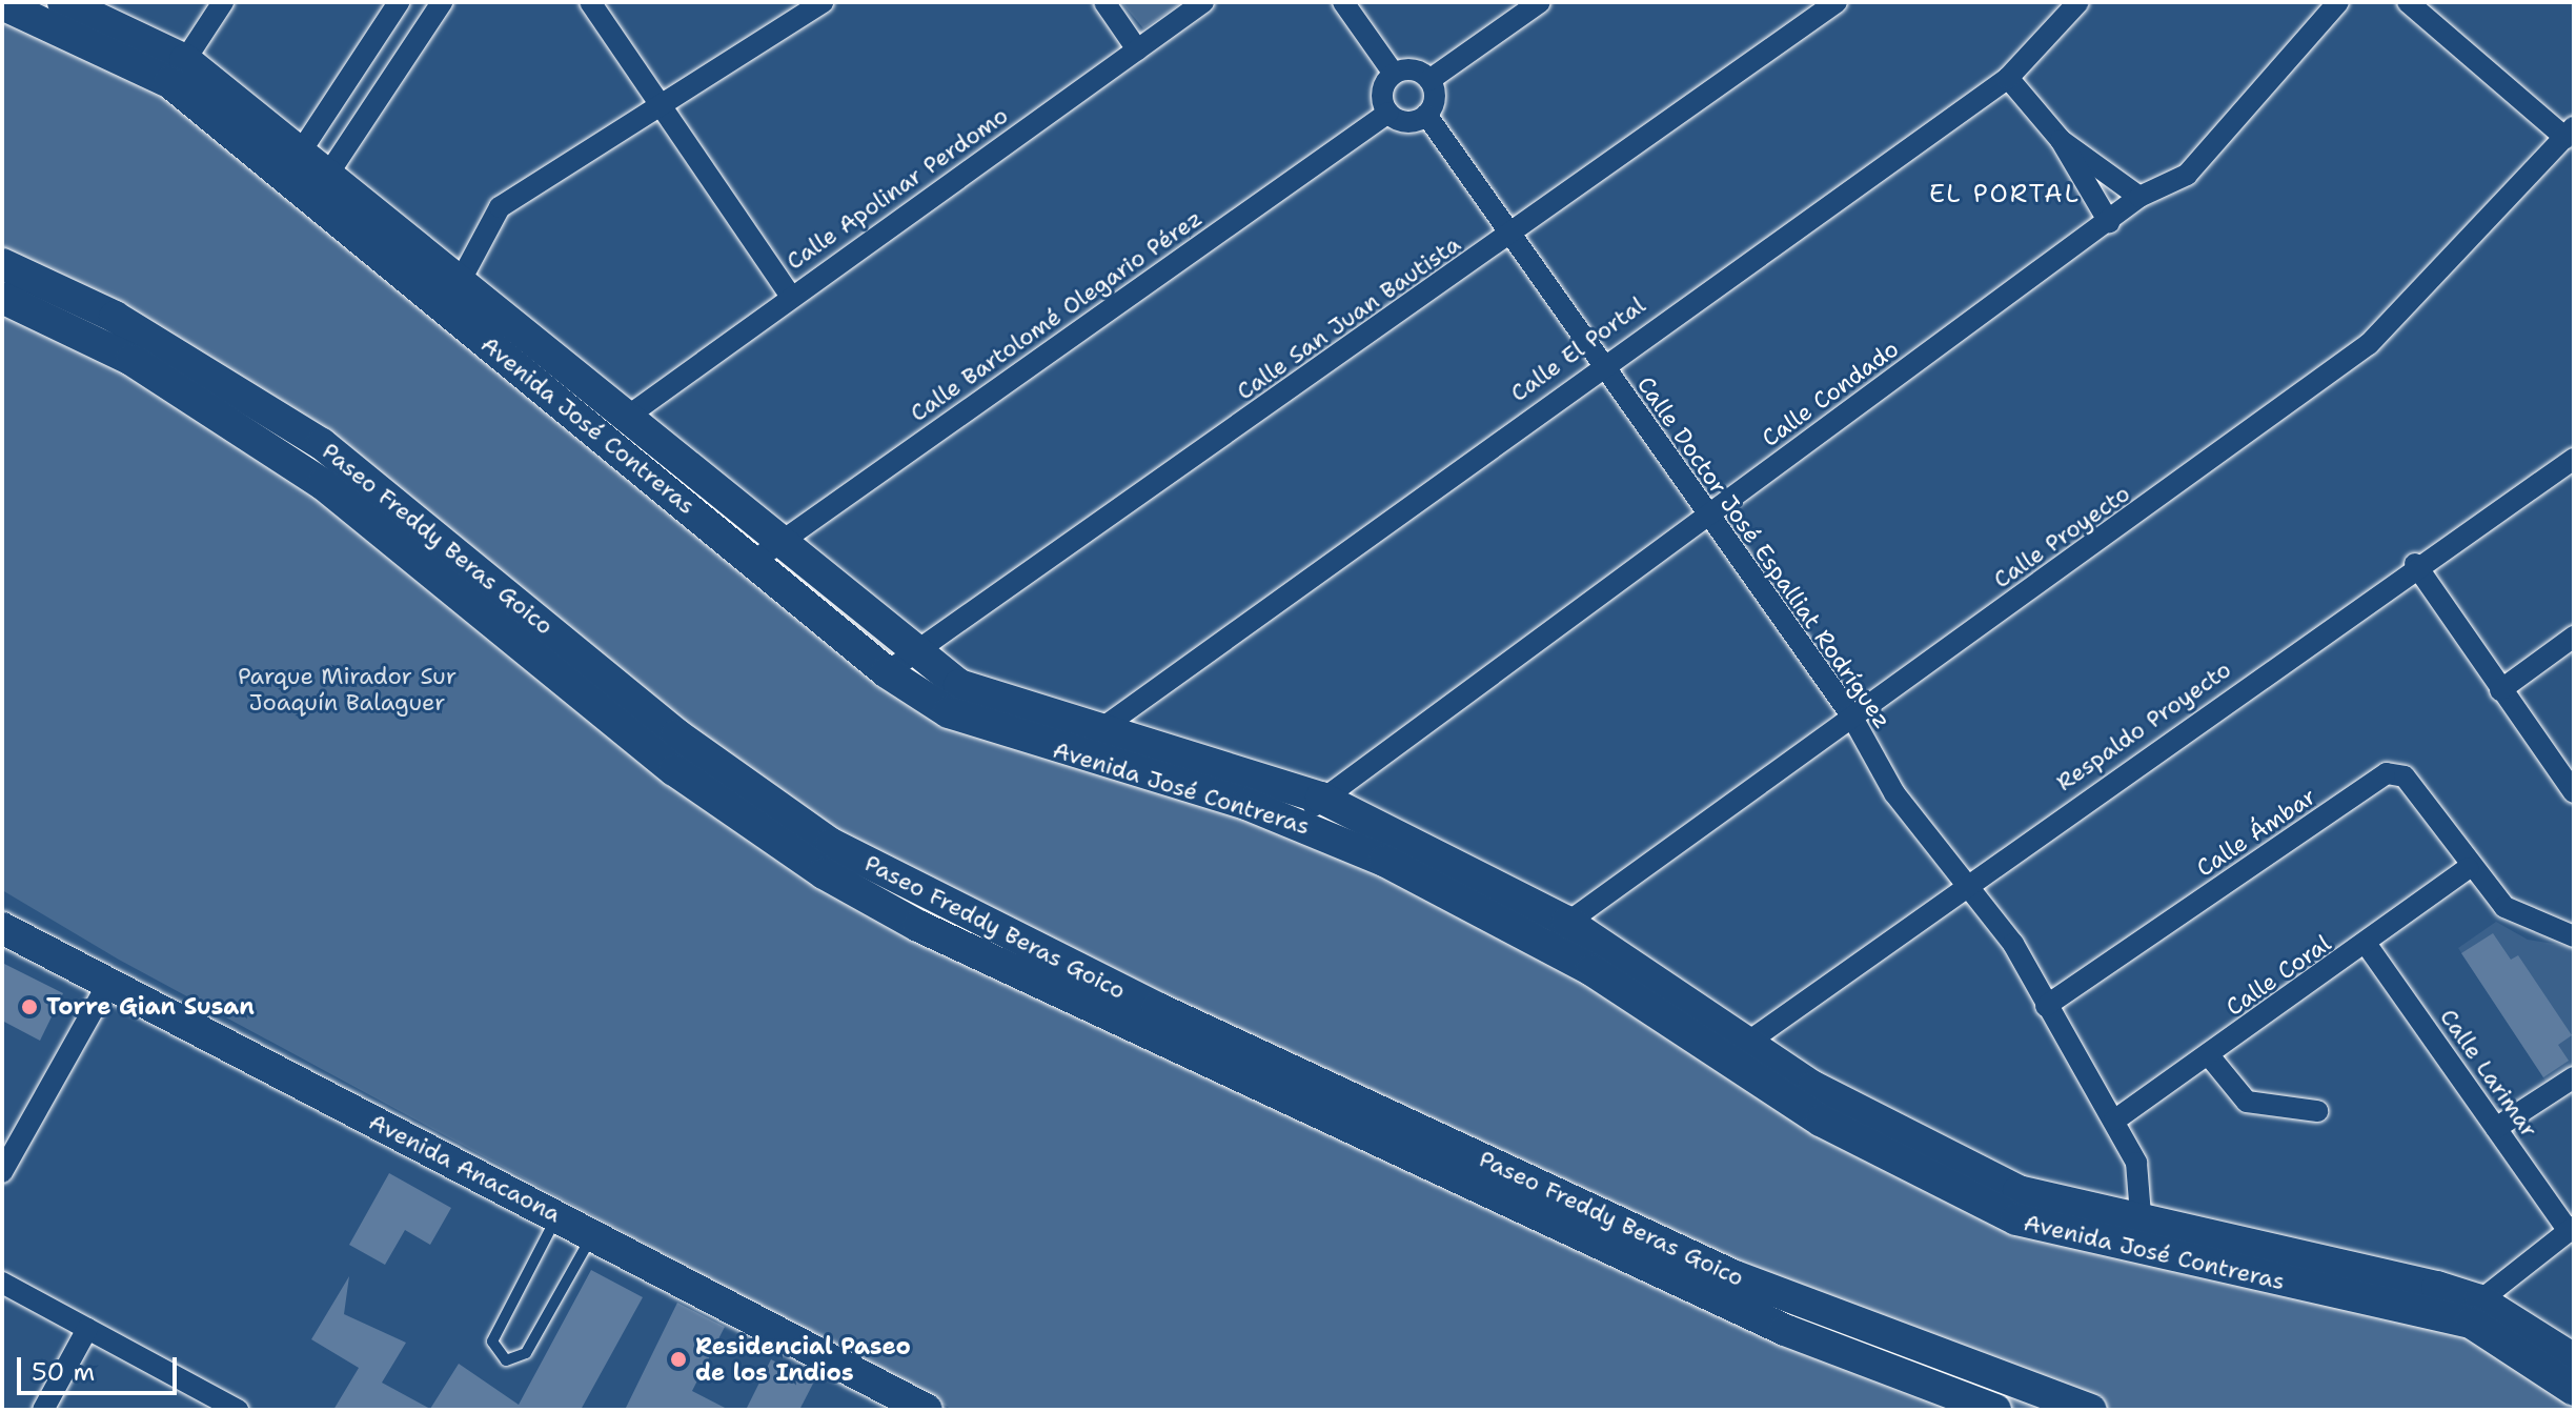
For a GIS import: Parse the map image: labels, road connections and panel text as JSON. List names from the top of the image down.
{
  "streets": {
    "main road": ["Avenida José Contreras", "Paseo Freddy Beras Goico", "Avenida Anacaona"],
    "street": [
      "Calle Apolinar Perdomo",
      "Calle Bartolomé Olegario Pérez",
      "Calle San Juan Bautista",
      "Calle El Portal",
      "Calle Condado",
      "Calle Proyecto",
      "Calle Doctor José Espalliat Rodríguez",
      "Respaldo Proyecto",
      "Calle Ámbar",
      "Calle Coral",
      "Calle Larimar"
    ]
  },
  "crossings": [
    ["Calle Apolinar Perdomo", "Avenida José Contreras"],
    ["Calle Bartolomé Olegario Pérez", "Avenida José Contreras"],
    ["Calle Bartolomé Olegario Pérez", "Calle Doctor José Espalliat Rodríguez"],
    ["Calle San Juan Bautista", "Avenida José Contreras"],
    ["Calle San Juan Bautista", "Calle Doctor José Espalliat Rodríguez"],
    ["Calle El Portal", "Avenida José Contreras"],
    ["Calle El Portal", "Calle Doctor José Espalliat Rodríguez"],
    ["Calle Condado", "Avenida José Contreras"],
    ["Calle Condado", "Calle Doctor José Espalliat Rodríguez"],
    ["Avenida José Contreras", "Calle Proyecto"],
    ["Avenida José Contreras", "Calle Doctor José Espalliat Rodríguez"],
    ["Avenida José Contreras", "Respaldo Proyecto"],
    ["Calle Proyecto", "Calle Doctor José Espalliat Rodríguez"],
    ["Calle Doctor José Espalliat Rodríguez", "Respaldo Proyecto"],
    ["Calle Doctor José Espalliat Rodríguez", "Calle Ámbar"],
    ["Calle Doctor José Espalliat Rodríguez", "Calle Coral"],
    ["Calle Ámbar", "Calle Coral"],
    ["Calle Coral", "Calle Larimar"]
  ],
  "districts": ["EL PORTAL"],
  "parks": ["Parque Mirador Sur Joaquín Balaguer"],
  "places": ["Torre Gian Susan", "Residencial Paseo de los Indios"],
  "scale_bar": "50 m"
}
